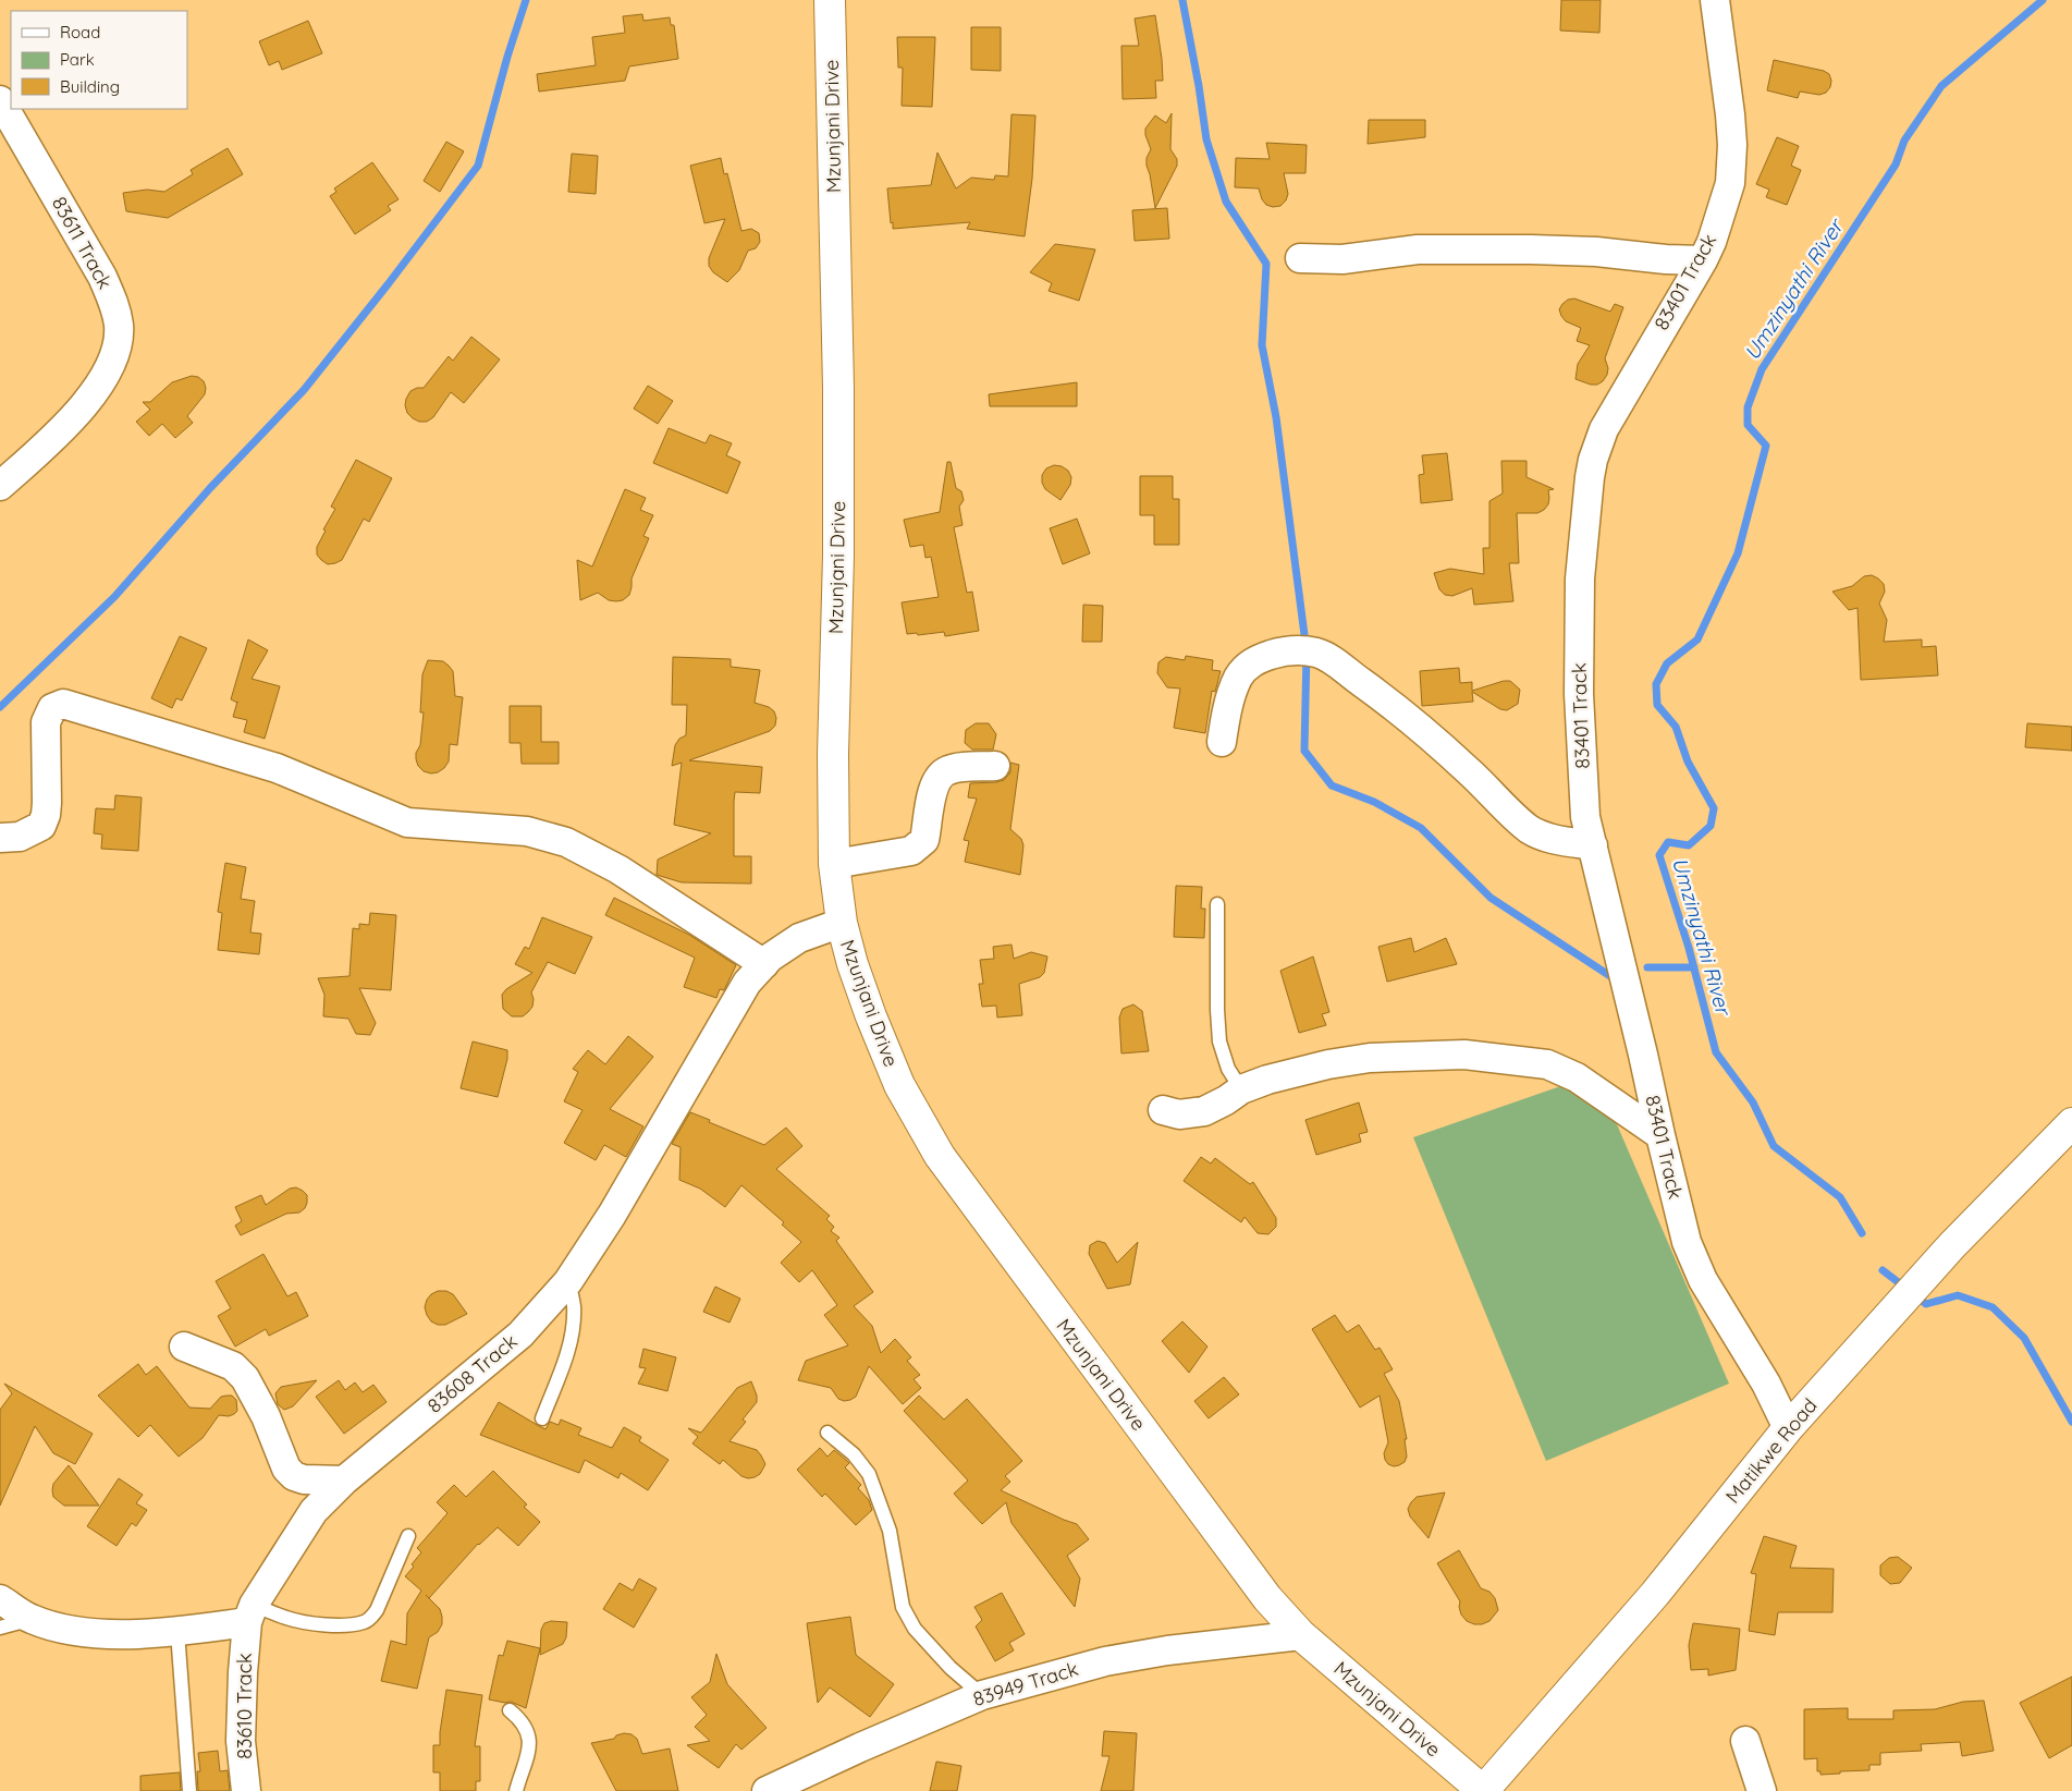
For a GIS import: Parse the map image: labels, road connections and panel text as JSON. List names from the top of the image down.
{
  "streets": {
    "main road": ["Mzunjani Drive", "Matikwe Road"],
    "street": [
      "83611 Track",
      "83401 Track",
      "83608 Track",
      "83949 Track",
      "83610 Track"
    ]
  },
  "crossings": [
    ["Mzunjani Drive", "83608 Track"],
    ["Mzunjani Drive", "Matikwe Road"],
    ["Mzunjani Drive", "83949 Track"],
    ["83401 Track", "Matikwe Road"],
    ["83608 Track", "83610 Track"]
  ],
  "water": ["Umzinyathi River"],
  "legend": ["Road", "Park", "Building"]
}
